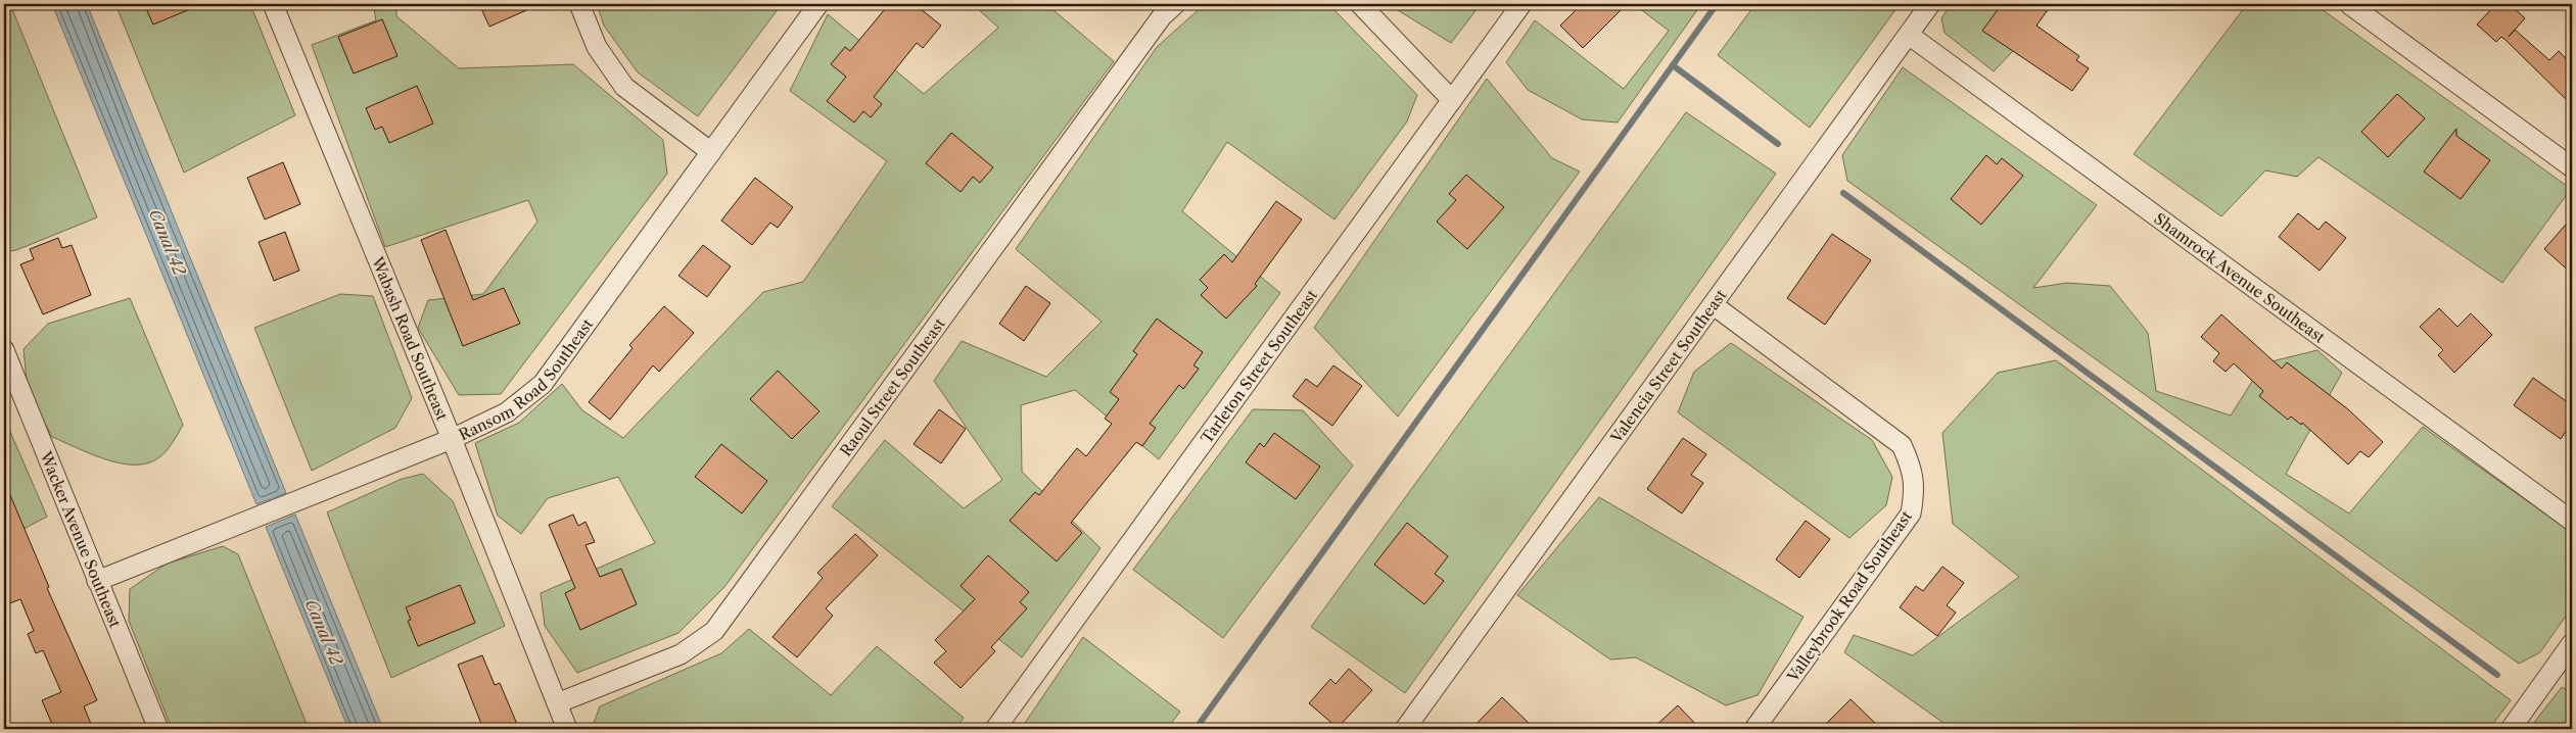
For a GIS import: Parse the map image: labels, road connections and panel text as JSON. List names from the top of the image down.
{
  "streets": {
    "street": [
      "Shamrock Avenue Southeast",
      "Wabash Road Southeast",
      "Tarleton Street Southeast",
      "Valencia Street Southeast",
      "Ransom Road Southeast",
      "Raoul Street Southeast",
      "Wacker Avenue Southeast",
      "Valleybrook Road Southeast"
    ]
  },
  "crossings": [
    ["Shamrock Avenue Southeast", "Valencia Street Southeast"],
    ["Wabash Road Southeast", "Ransom Road Southeast"],
    ["Wabash Road Southeast", "Raoul Street Southeast"],
    ["Valencia Street Southeast", "Valleybrook Road Southeast"],
    ["Ransom Road Southeast", "Wacker Avenue Southeast"]
  ],
  "water": ["Canal 42"]
}
